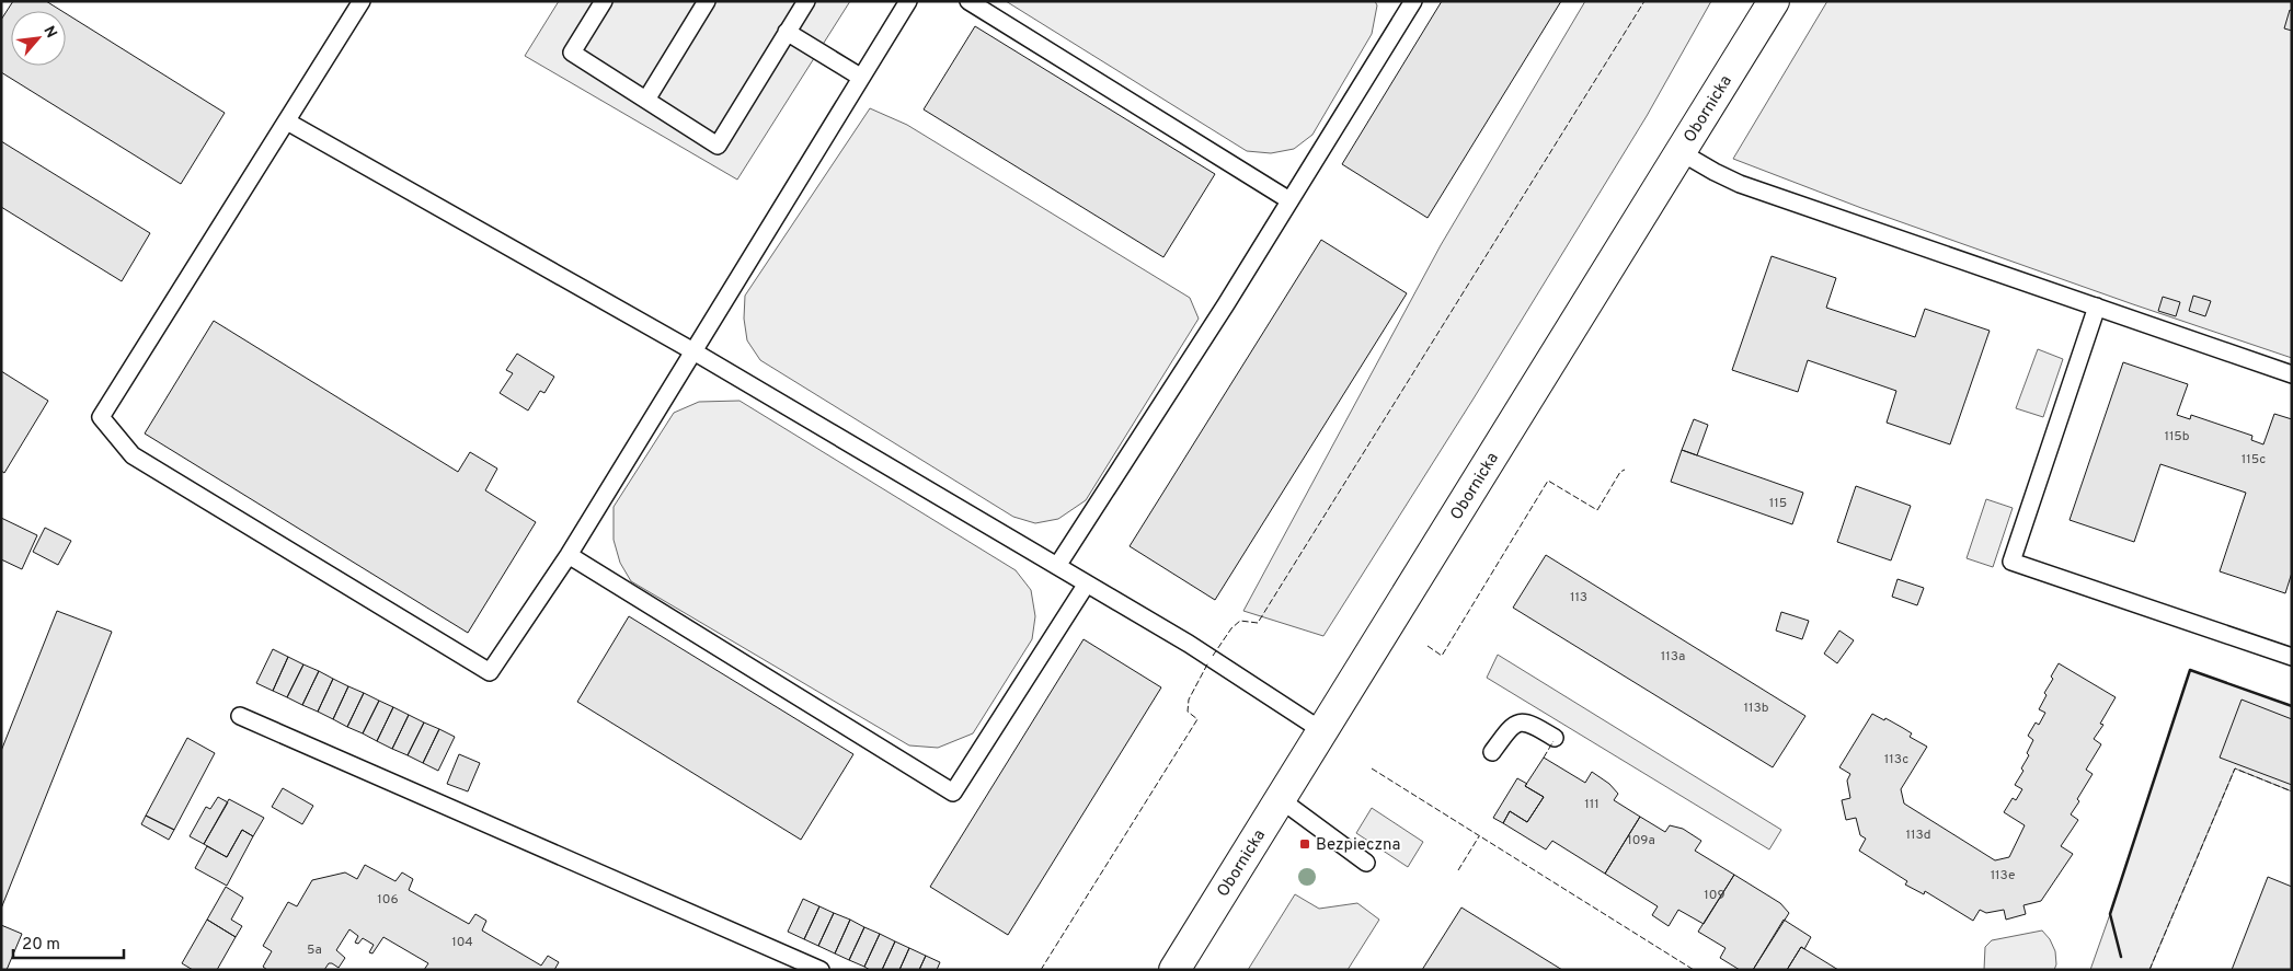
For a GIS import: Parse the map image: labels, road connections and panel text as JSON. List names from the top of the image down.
{
  "streets": {
    "main road": ["Obornicka"]
  },
  "places": {
    "transit": ["Bezpieczna"]
  },
  "house_numbers": [
    "115b",
    "115c",
    "115",
    "113",
    "113a",
    "113b",
    "113c",
    "111",
    "113d",
    "109a",
    "113e",
    "109",
    "106",
    "104",
    "5a"
  ],
  "scale_bar": "20 m",
  "north": "top right"
}
